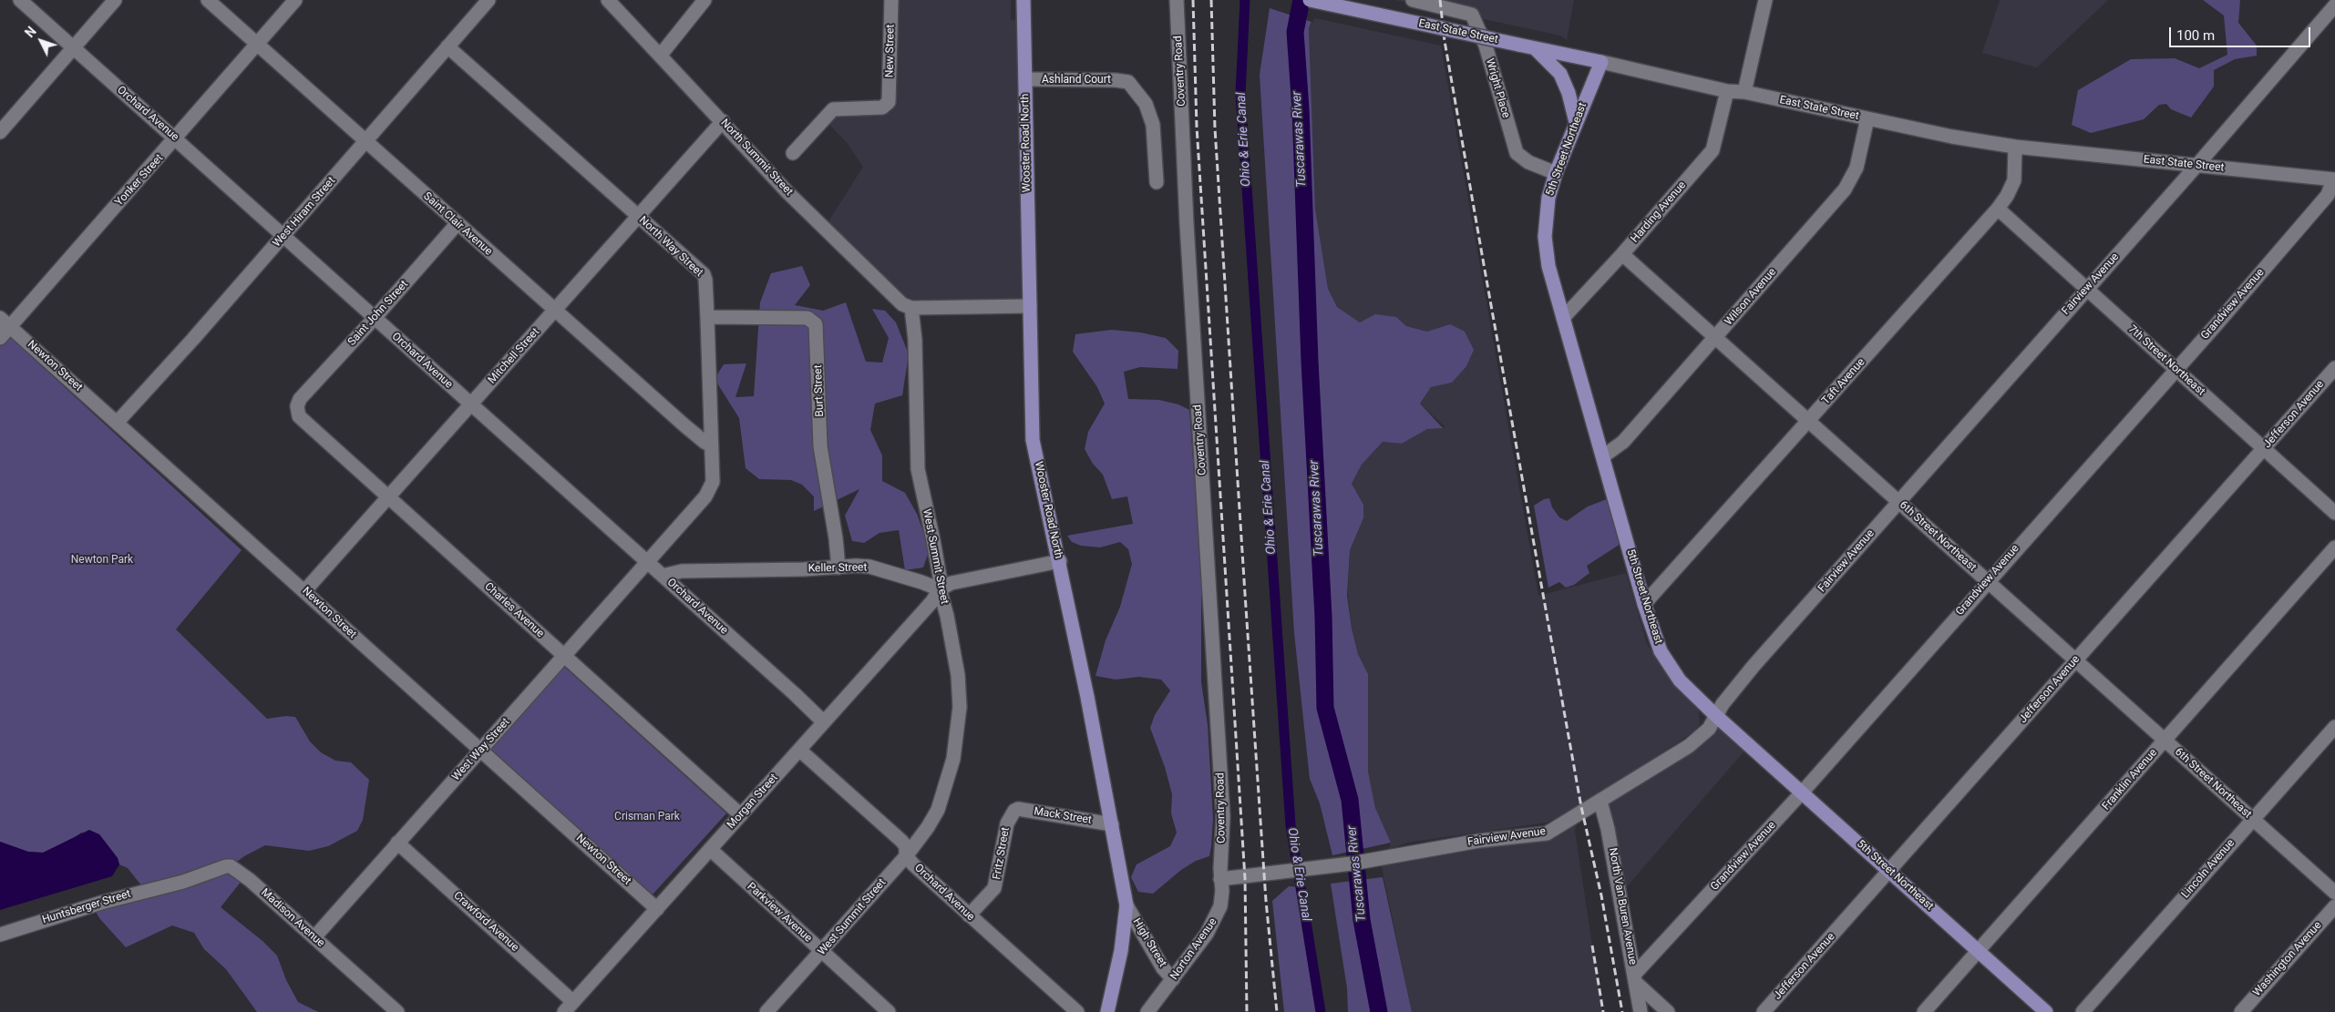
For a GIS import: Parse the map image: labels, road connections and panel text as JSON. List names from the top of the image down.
{
  "streets": {
    "main road": ["East State Street", "Wooster Road North", "5th Street Northeast"],
    "street": [
      "New Street",
      "Coventry Road",
      "Ashland Court",
      "Wright Place",
      "Orchard Avenue",
      "North Summit Street",
      "Yonker Street",
      "West Hiram Street",
      "Harding Avenue",
      "Saint Clair Avenue",
      "North Way Street",
      "Fairview Avenue",
      "Wilson Avenue",
      "Grandview Avenue",
      "Saint John Street",
      "Mitchell Street",
      "7th Street Northeast",
      "Newton Street",
      "Taft Avenue",
      "Burt Street",
      "Jefferson Avenue",
      "6th Street Northeast",
      "West Summit Street",
      "Keller Street",
      "Charles Avenue",
      "West Way Street",
      "Franklin Avenue",
      "Morgan Street",
      "Mack Street",
      "Fritz Street",
      "Lincoln Avenue",
      "North Van Buren Avenue",
      "Huntsberger Street",
      "Parkview Avenue",
      "Madison Avenue",
      "Crawford Avenue",
      "High Street",
      "Norton Avenue",
      "Washington Avenue"
    ]
  },
  "crossings": [
    ["East State Street", "5th Street Northeast"],
    ["East State Street", "Harding Avenue"],
    ["East State Street", "Fairview Avenue"],
    ["East State Street", "Wilson Avenue"],
    ["East State Street", "Grandview Avenue"],
    ["East State Street", "Taft Avenue"],
    ["Coventry Road", "Fairview Avenue"],
    ["Coventry Road", "Norton Avenue"],
    ["Ashland Court", "Wooster Road North"],
    ["Wright Place", "5th Street Northeast"],
    ["Orchard Avenue", "Yonker Street"],
    ["Orchard Avenue", "West Hiram Street"],
    ["Orchard Avenue", "North Way Street"],
    ["Orchard Avenue", "Saint John Street"],
    ["Orchard Avenue", "Mitchell Street"],
    ["Orchard Avenue", "West Summit Street"],
    ["Orchard Avenue", "Keller Street"],
    ["Orchard Avenue", "West Way Street"],
    ["Orchard Avenue", "Morgan Street"],
    ["Orchard Avenue", "Fritz Street"],
    ["Wooster Road North", "Mack Street"],
    ["Wooster Road North", "High Street"],
    ["5th Street Northeast", "Harding Avenue"],
    ["5th Street Northeast", "Fairview Avenue"],
    ["5th Street Northeast", "Wilson Avenue"],
    ["5th Street Northeast", "Grandview Avenue"],
    ["5th Street Northeast", "Taft Avenue"],
    ["5th Street Northeast", "Jefferson Avenue"],
    ["5th Street Northeast", "Franklin Avenue"],
    ["North Summit Street", "Mitchell Street"],
    ["North Summit Street", "West Summit Street"],
    ["Yonker Street", "Saint Clair Avenue"],
    ["Yonker Street", "Newton Street"],
    ["West Hiram Street", "Saint Clair Avenue"],
    ["West Hiram Street", "North Way Street"],
    ["West Hiram Street", "Newton Street"],
    ["Harding Avenue", "6th Street Northeast"],
    ["Saint Clair Avenue", "North Way Street"],
    ["Saint Clair Avenue", "Saint John Street"],
    ["Saint Clair Avenue", "Mitchell Street"],
    ["North Way Street", "Mitchell Street"],
    ["North Way Street", "Burt Street"],
    ["North Way Street", "West Way Street"],
    ["Fairview Avenue", "7th Street Northeast"],
    ["Fairview Avenue", "6th Street Northeast"],
    ["Fairview Avenue", "North Van Buren Avenue"],
    ["Fairview Avenue", "Norton Avenue"],
    ["Wilson Avenue", "6th Street Northeast"],
    ["Grandview Avenue", "7th Street Northeast"],
    ["Grandview Avenue", "6th Street Northeast"],
    ["Grandview Avenue", "North Van Buren Avenue"],
    ["Saint John Street", "Charles Avenue"],
    ["Mitchell Street", "Newton Street"],
    ["Mitchell Street", "Charles Avenue"],
    ["7th Street Northeast", "Taft Avenue"],
    ["7th Street Northeast", "Jefferson Avenue"],
    ["Newton Street", "West Way Street"],
    ["Newton Street", "Morgan Street"],
    ["Taft Avenue", "6th Street Northeast"],
    ["Burt Street", "Keller Street"],
    ["Jefferson Avenue", "6th Street Northeast"],
    ["6th Street Northeast", "Franklin Avenue"],
    ["6th Street Northeast", "Lincoln Avenue"],
    ["West Summit Street", "Keller Street"],
    ["West Summit Street", "Morgan Street"],
    ["West Summit Street", "Parkview Avenue"],
    ["Keller Street", "Morgan Street"],
    ["Charles Avenue", "West Way Street"],
    ["Charles Avenue", "Morgan Street"],
    ["West Way Street", "Madison Avenue"],
    ["West Way Street", "Crawford Avenue"],
    ["Morgan Street", "Parkview Avenue"],
    ["Morgan Street", "Crawford Avenue"],
    ["Mack Street", "Fritz Street"],
    ["Huntsberger Street", "Madison Avenue"],
    ["High Street", "Norton Avenue"]
  ],
  "water": ["Ohio & Erie Canal", "Tuscarawas River"],
  "parks": ["Newton Park", "Crisman Park"],
  "scale_bar": "100 m",
  "north": "top left"
}
